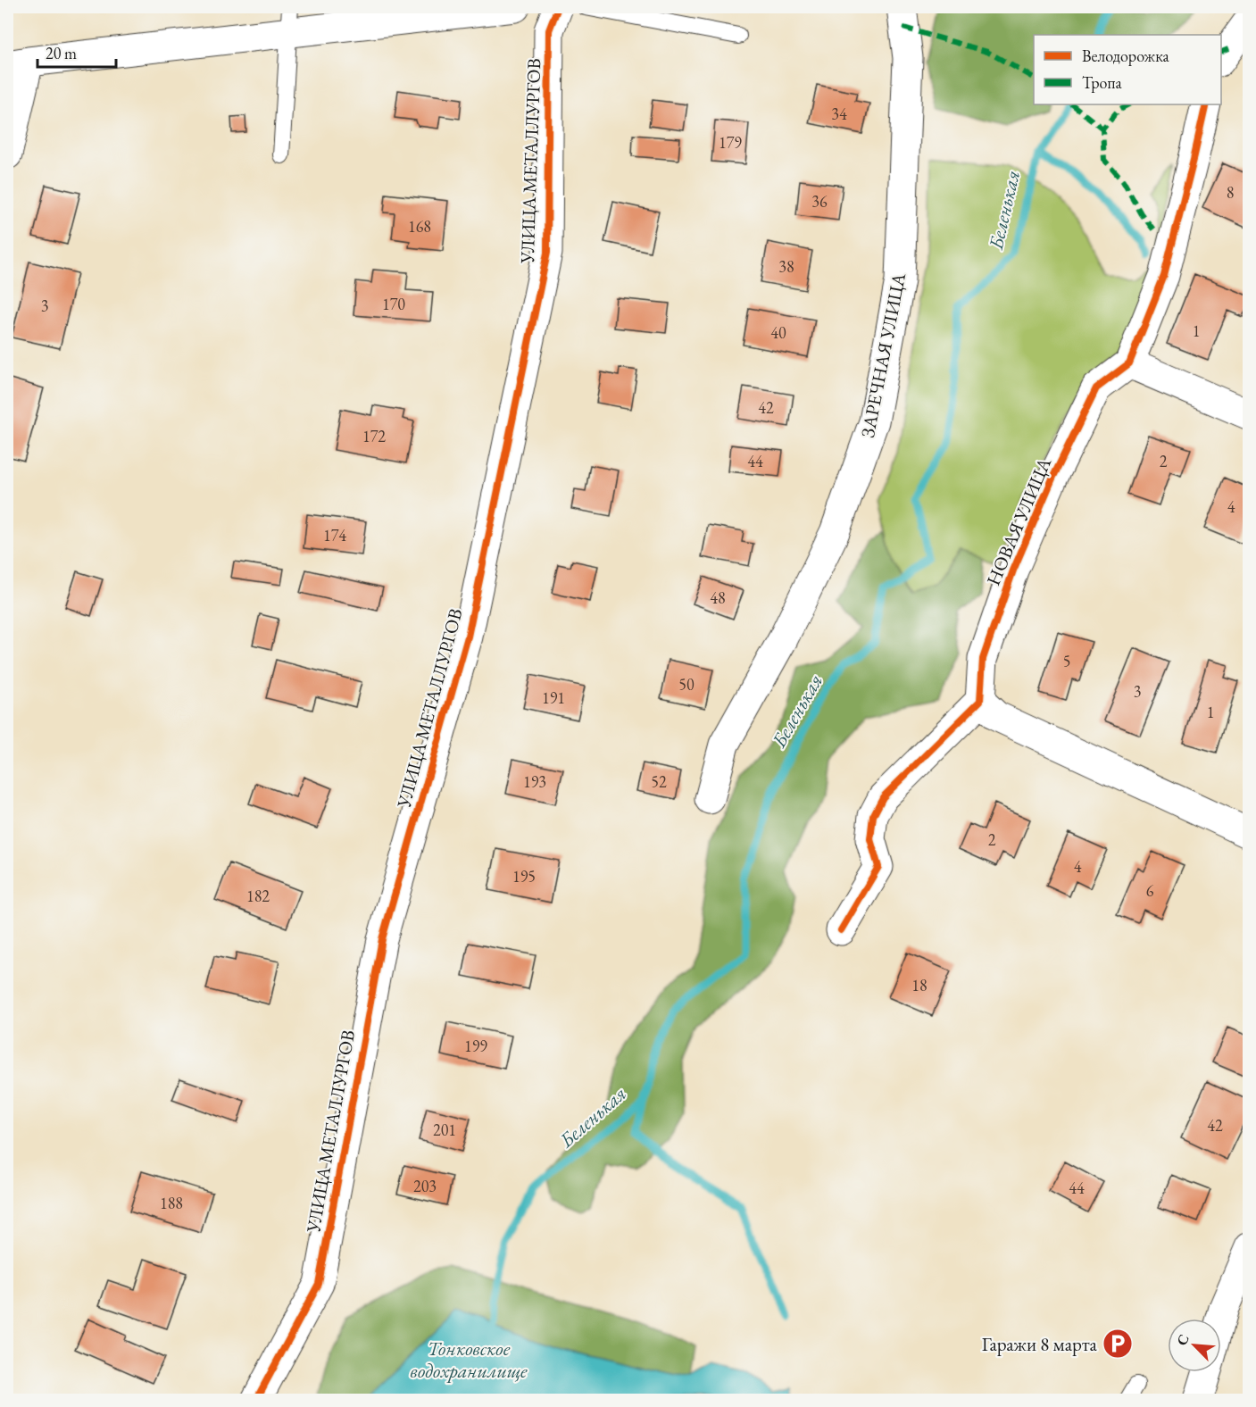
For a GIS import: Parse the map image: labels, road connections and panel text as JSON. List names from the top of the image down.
{
  "streets": {
    "street": ["УЛИЦА МЕТАЛЛУРГОВ", "ЗАРЕЧНАЯ УЛИЦА", "НОВАЯ УЛИЦА"]
  },
  "water": ["Беленькая", "Тонковское водохранилище"],
  "places": {
    "parking": ["Гаражи 8 марта"]
  },
  "house_numbers": [
    "34",
    "179",
    "8",
    "36",
    "168",
    "38",
    "170",
    "3",
    "1",
    "40",
    "42",
    "172",
    "44",
    "2",
    "4",
    "174",
    "48",
    "5",
    "50",
    "3",
    "191",
    "1",
    "193",
    "52",
    "2",
    "4",
    "195",
    "6",
    "182",
    "18",
    "199",
    "42",
    "201",
    "203",
    "44",
    "188"
  ],
  "legend": ["Велодорожка", "Тропа"],
  "scale_bar": "20 m",
  "north": "top left"
}
